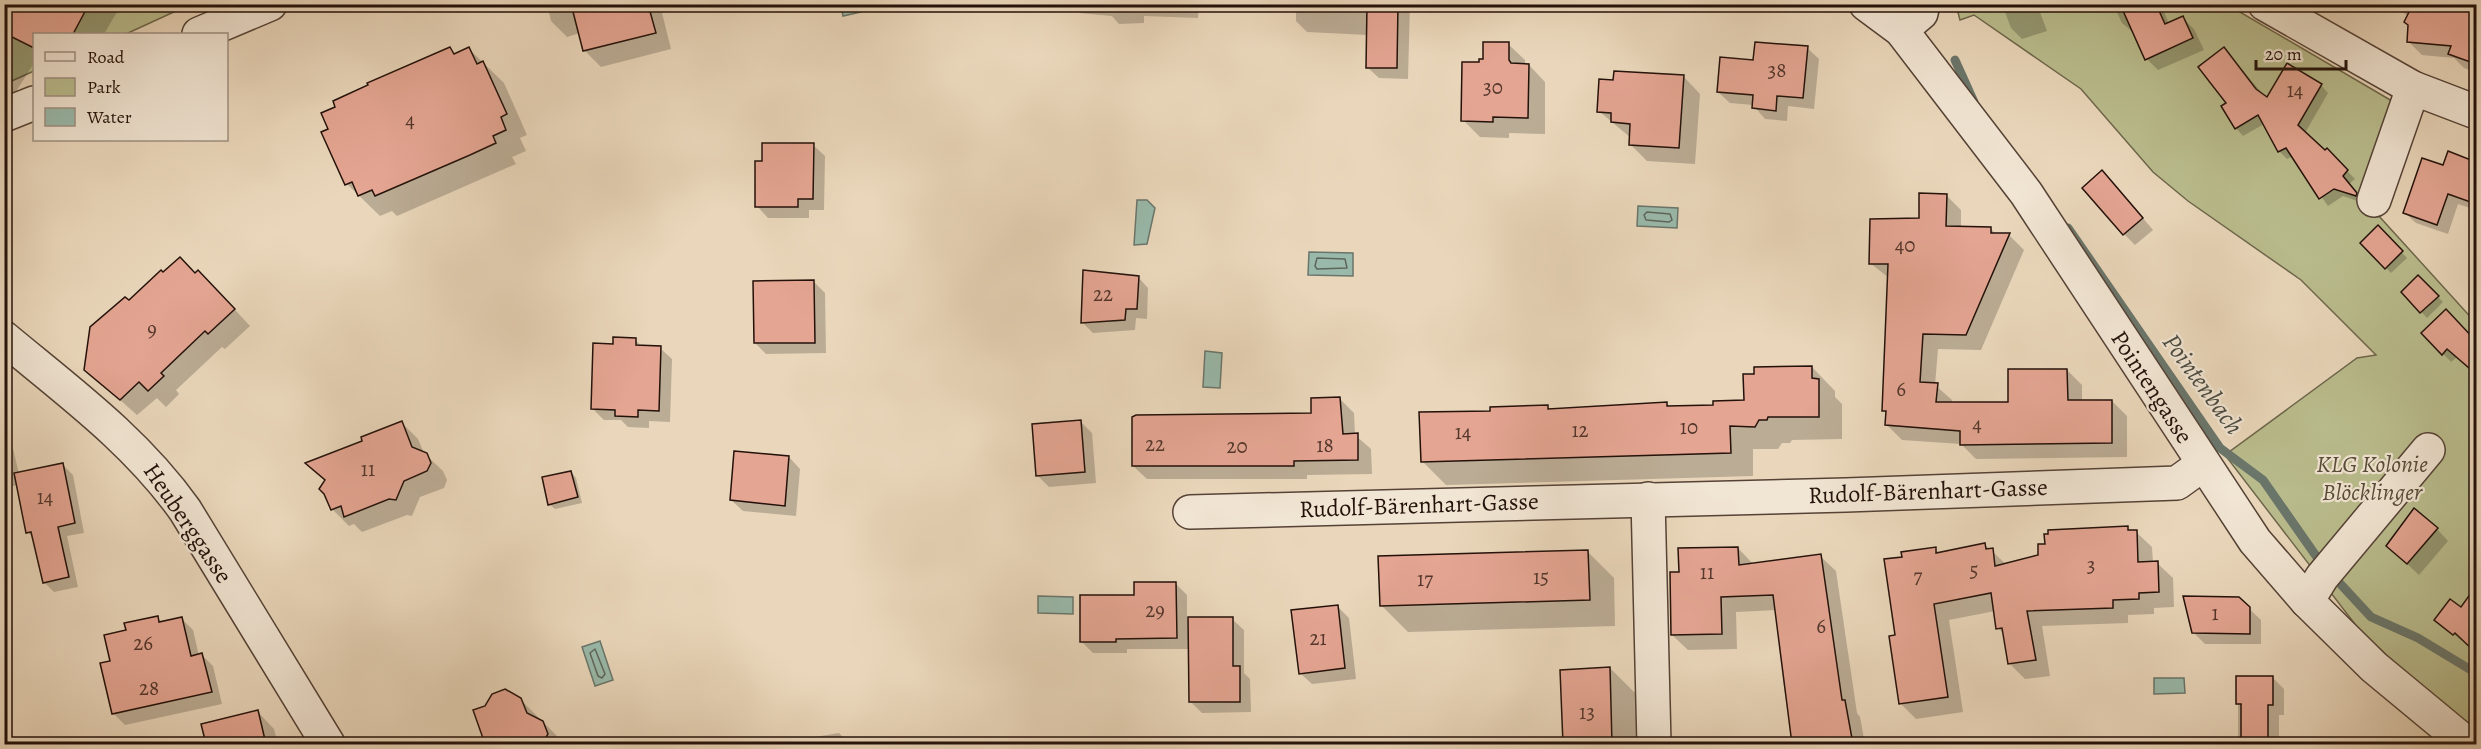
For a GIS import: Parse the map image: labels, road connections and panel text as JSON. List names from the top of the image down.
{
  "streets": {
    "street": ["Pointengasse", "Rudolf-Bärenhart-Gasse", "Heuberggasse"]
  },
  "crossings": [
    ["Pointengasse", "Rudolf-Bärenhart-Gasse"]
  ],
  "water": ["Pointenbach"],
  "parks": ["KLG Kolonie Blöcklinger"],
  "house_numbers": [
    "38",
    "30",
    "14",
    "4",
    "40",
    "22",
    "9",
    "6",
    "4",
    "10",
    "12",
    "14",
    "22",
    "18",
    "20",
    "11",
    "14",
    "3",
    "5",
    "11",
    "7",
    "15",
    "17",
    "29",
    "1",
    "6",
    "21",
    "26",
    "28",
    "13"
  ],
  "legend": ["Road", "Park", "Water"],
  "scale_bar": "20 m"
}
